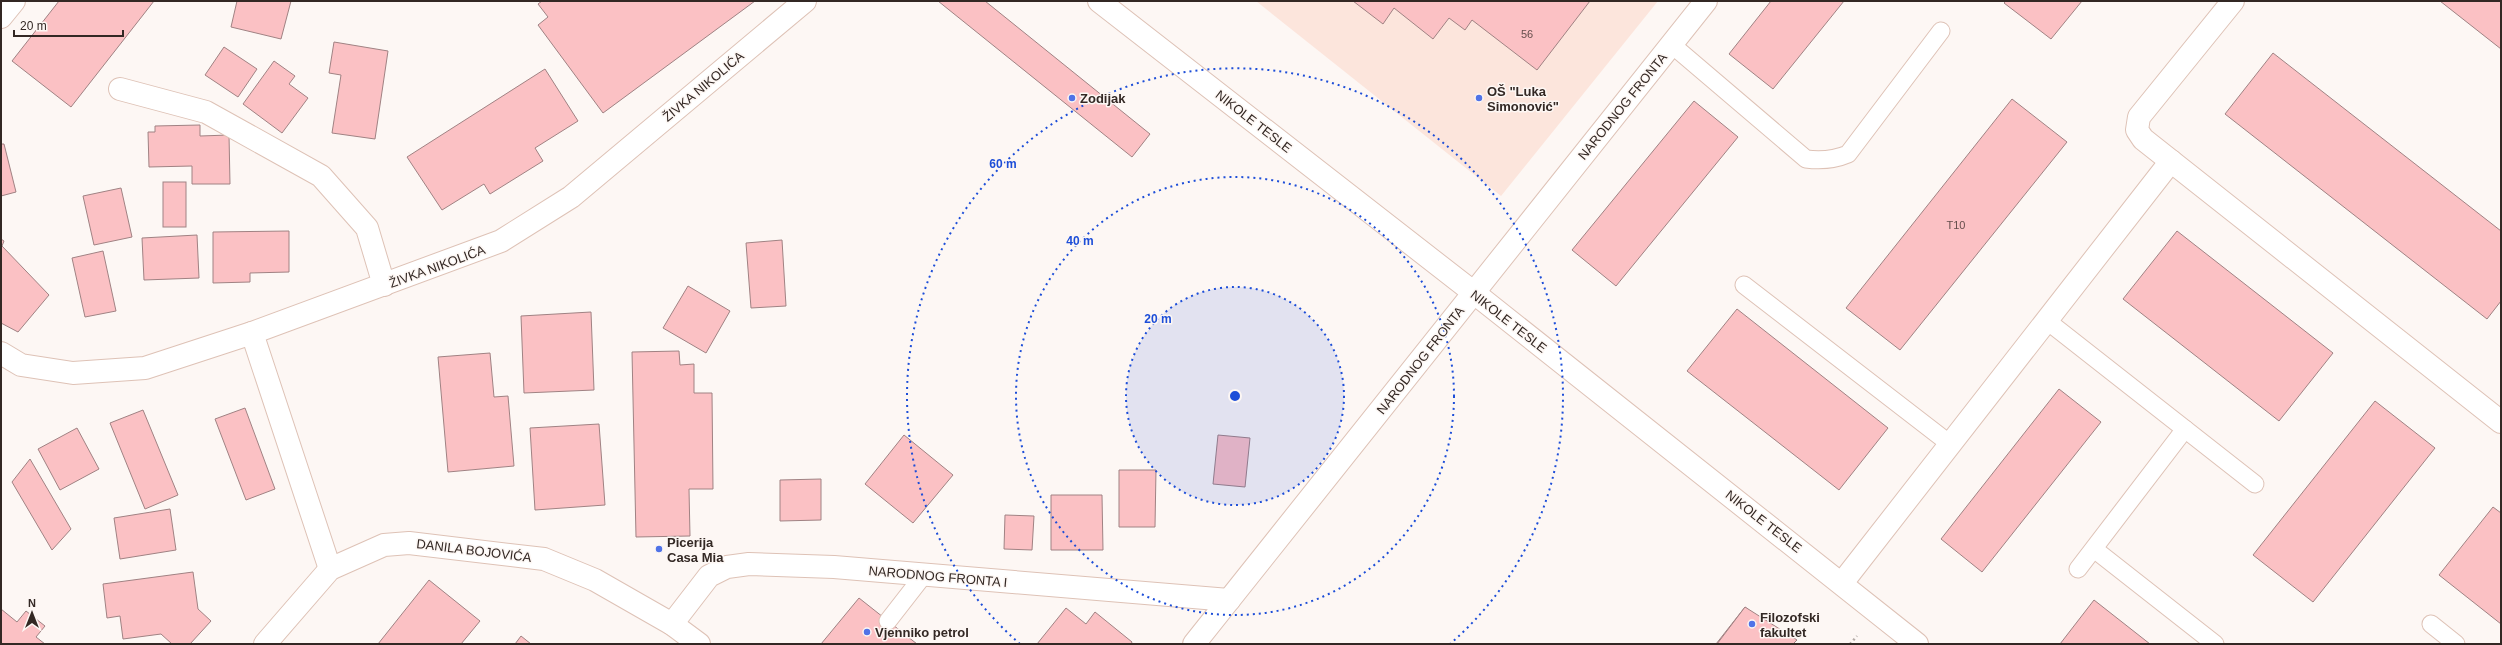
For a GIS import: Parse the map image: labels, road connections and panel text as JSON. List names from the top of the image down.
{
  "streets": {
    "street": [
      "ŽIVKA NIKOLIĆA",
      "NARODNOG FRONTA",
      "NIKOLE TESLE",
      "DANILA BOJOVIĆA",
      "NARODNOG FRONTA I"
    ]
  },
  "crossings": [
    ["NARODNOG FRONTA", "NIKOLE TESLE"],
    ["NARODNOG FRONTA", "NARODNOG FRONTA I"],
    ["DANILA BOJOVIĆA", "NARODNOG FRONTA I"]
  ],
  "places": [
    "Zodijak",
    "OŠ \"Luka Simonović\"",
    "Picerija Casa Mia",
    "Filozofski fakultet",
    "Vjenniko petrol"
  ],
  "house_numbers": ["56", "T10"],
  "scale_bar": "20 m",
  "north": "top",
  "rings": ["60 m", "40 m", "20 m"]
}
